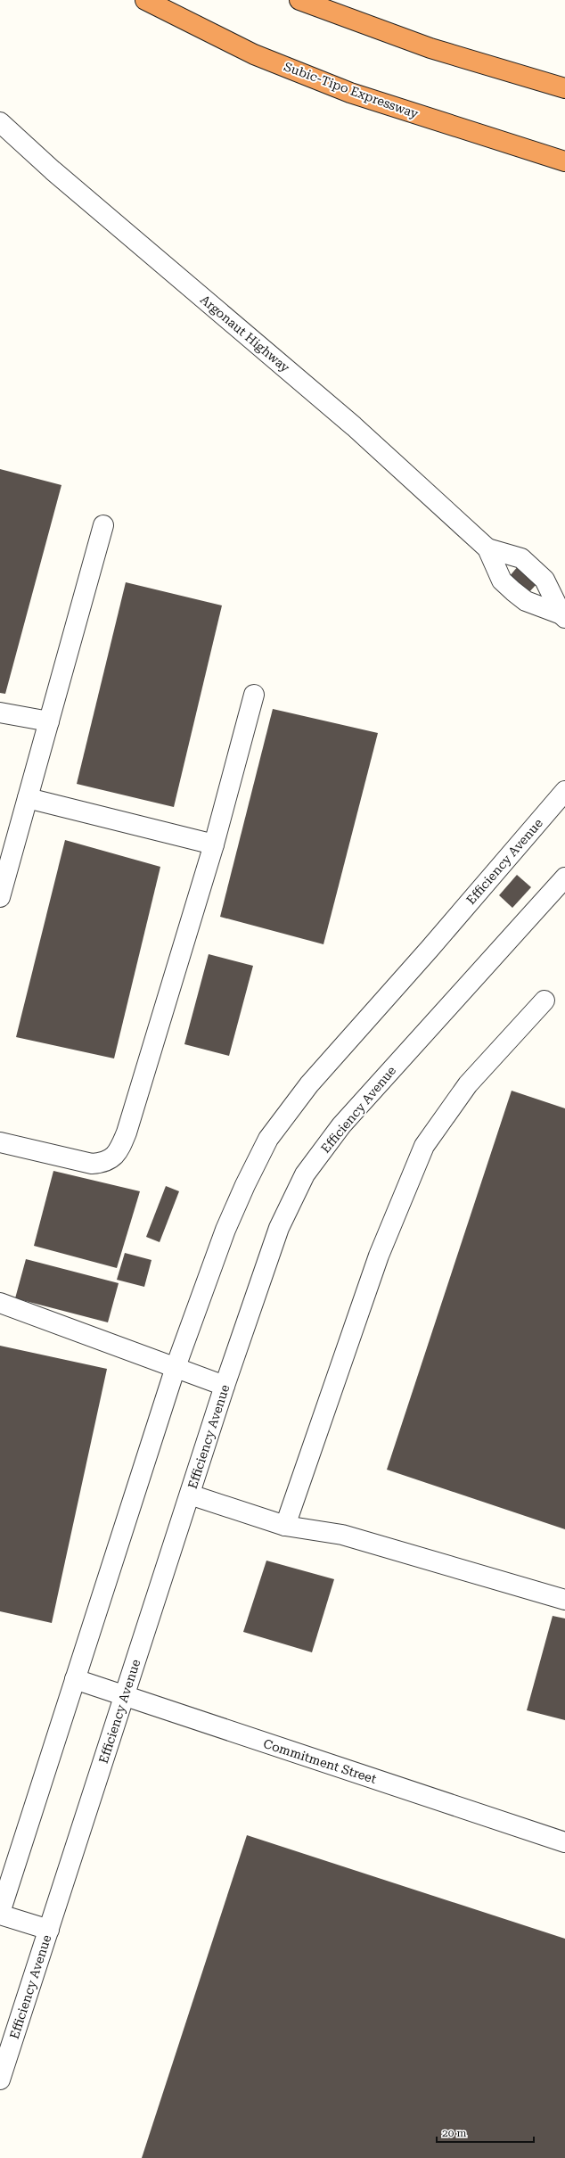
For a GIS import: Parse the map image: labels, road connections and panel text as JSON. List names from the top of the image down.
{
  "streets": {
    "highway": ["Subic-Tipo Expressway"],
    "street": ["Argonaut Highway", "Efficiency Avenue", "Commitment Street"]
  },
  "crossings": [
    ["Efficiency Avenue", "Commitment Street"]
  ],
  "scale_bar": "20 m"
}
